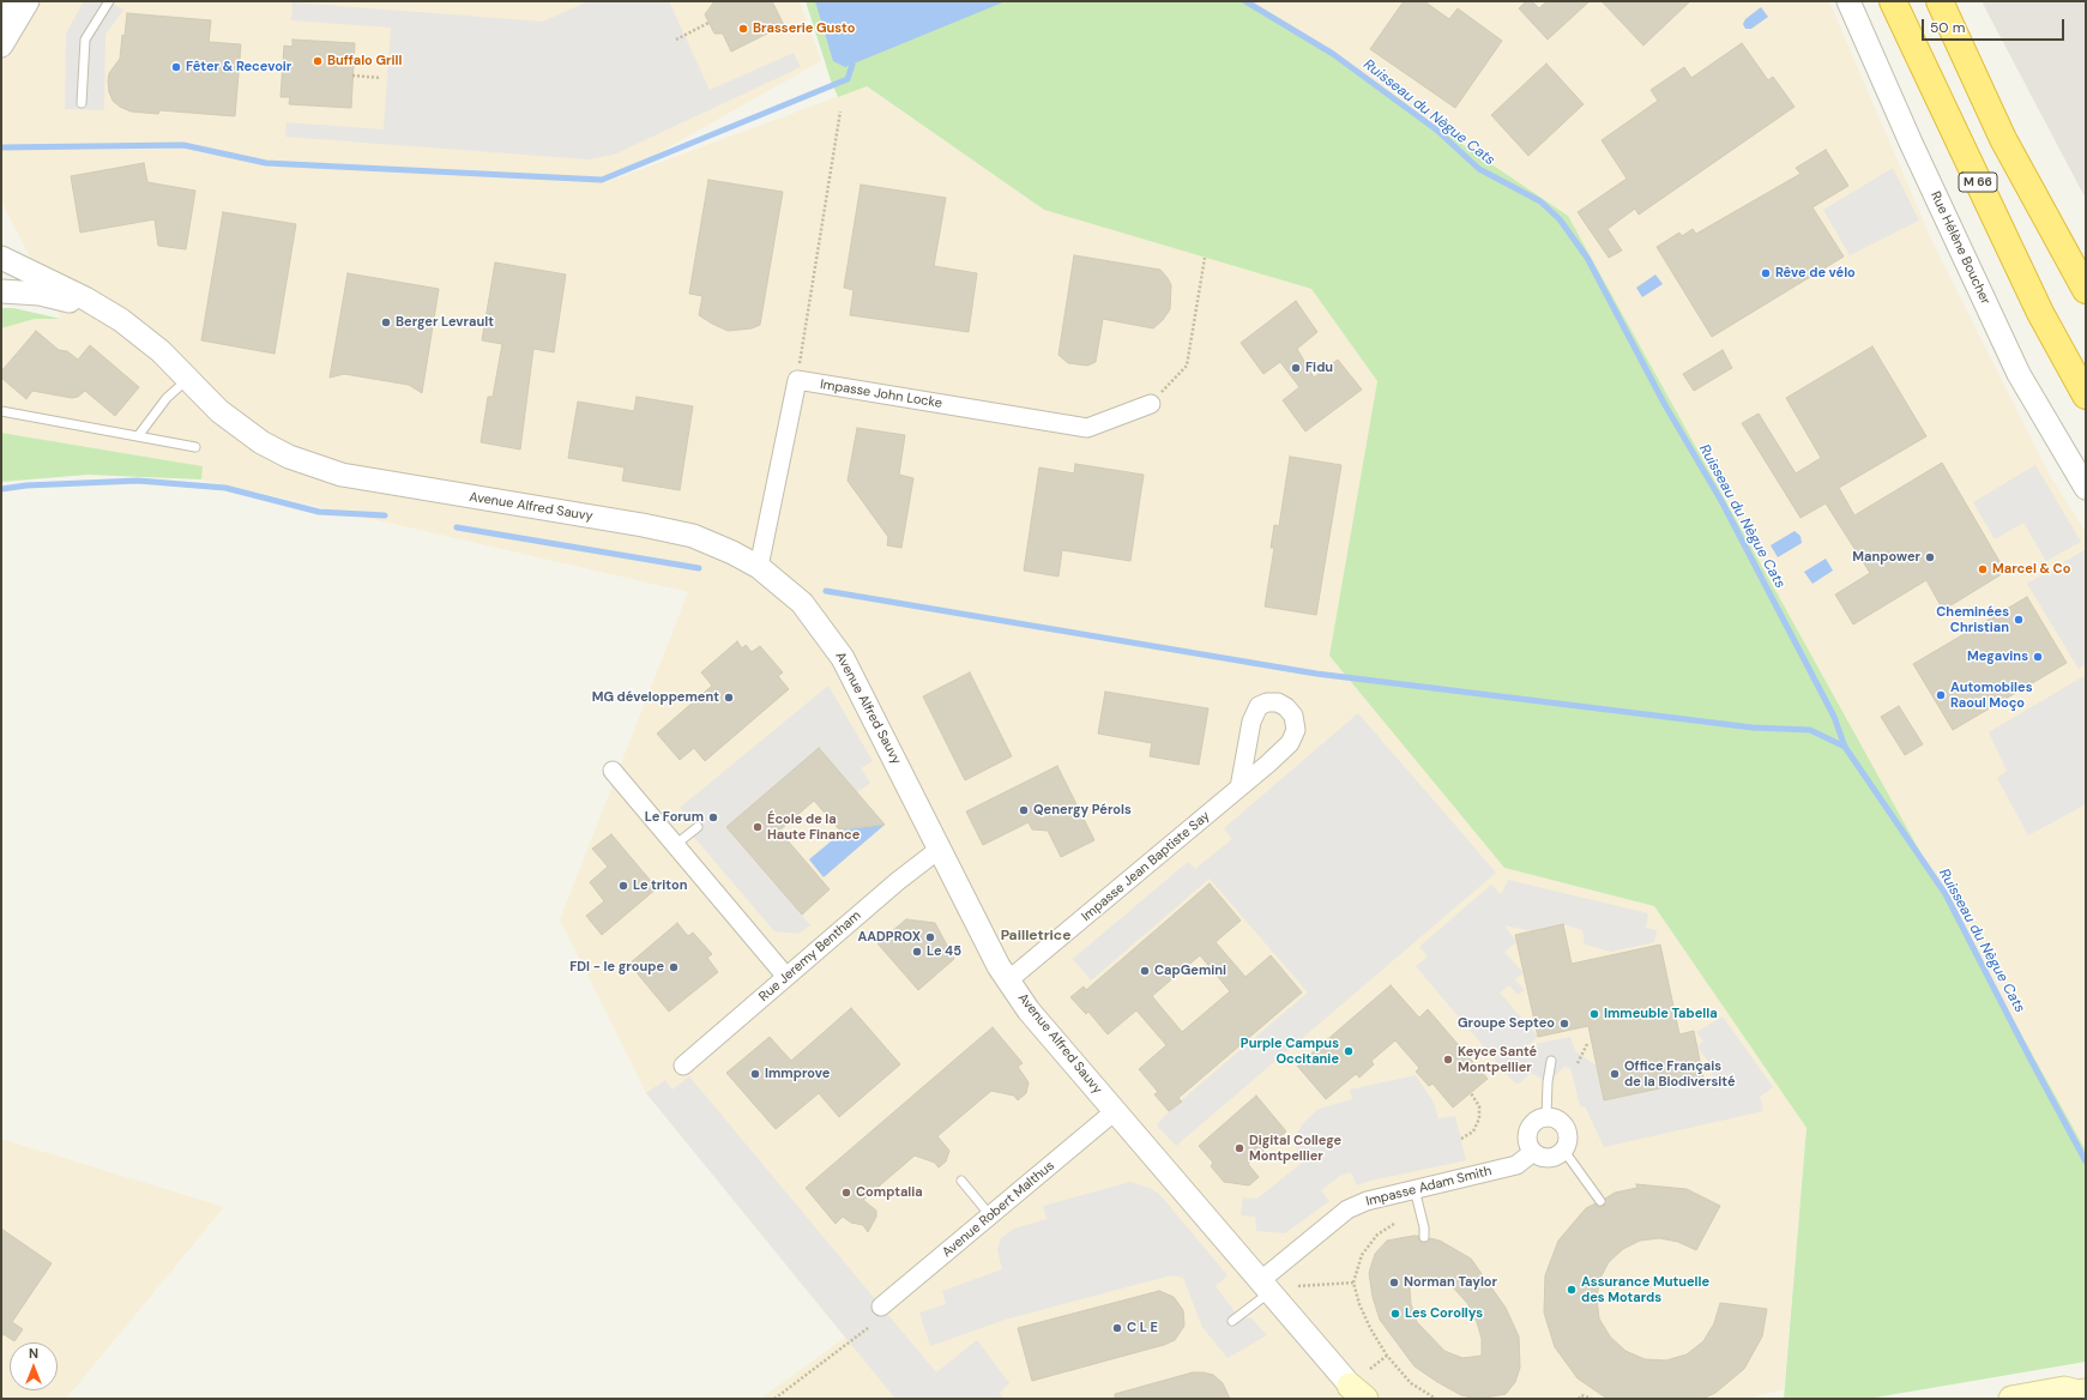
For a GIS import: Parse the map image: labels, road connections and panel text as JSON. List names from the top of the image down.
{
  "streets": {
    "highway": ["M 66"],
    "street": [
      "Rue Hélène Boucher",
      "Impasse John Locke",
      "Avenue Alfred Sauvy",
      "Impasse Jean Baptiste Say",
      "Rue Jeremy Bentham",
      "Impasse Adam Smith",
      "Avenue Robert Malthus"
    ]
  },
  "crossings": [
    ["Avenue Alfred Sauvy", "Impasse Jean Baptiste Say"],
    ["Avenue Alfred Sauvy", "Rue Jeremy Bentham"],
    ["Avenue Alfred Sauvy", "Impasse Adam Smith"],
    ["Avenue Alfred Sauvy", "Avenue Robert Malthus"]
  ],
  "districts": ["Pailletrice"],
  "water": ["Ruisseau du Nègue Cats"],
  "places": [
    "Brasserie Gusto",
    "Buffalo Grill",
    "Fêter & Recevoir",
    "Rêve de vélo",
    "Berger Levrault",
    "Fidu",
    "Manpower",
    "Marcel & Co",
    "Cheminées Christian",
    "Megavins",
    "Automobiles Raoul Moço",
    "MG développement",
    "Qenergy Pérols",
    "Le Forum",
    "École de la Haute Finance",
    "Le triton",
    "AADPROX",
    "Le 45",
    "FDI - le groupe",
    "CapGemini",
    "Immeuble Tabella",
    "Groupe Septeo",
    "Purple Campus Occitanie",
    "Keyce Santé Montpellier",
    "Immprove",
    "Office Français de la Biodiversité",
    "Digital College Montpellier",
    "Comptalia",
    "Norman Taylor",
    "Assurance Mutuelle des Motards",
    "Les Corollys",
    "C L E"
  ],
  "scale_bar": "50 m",
  "north": "top"
}
